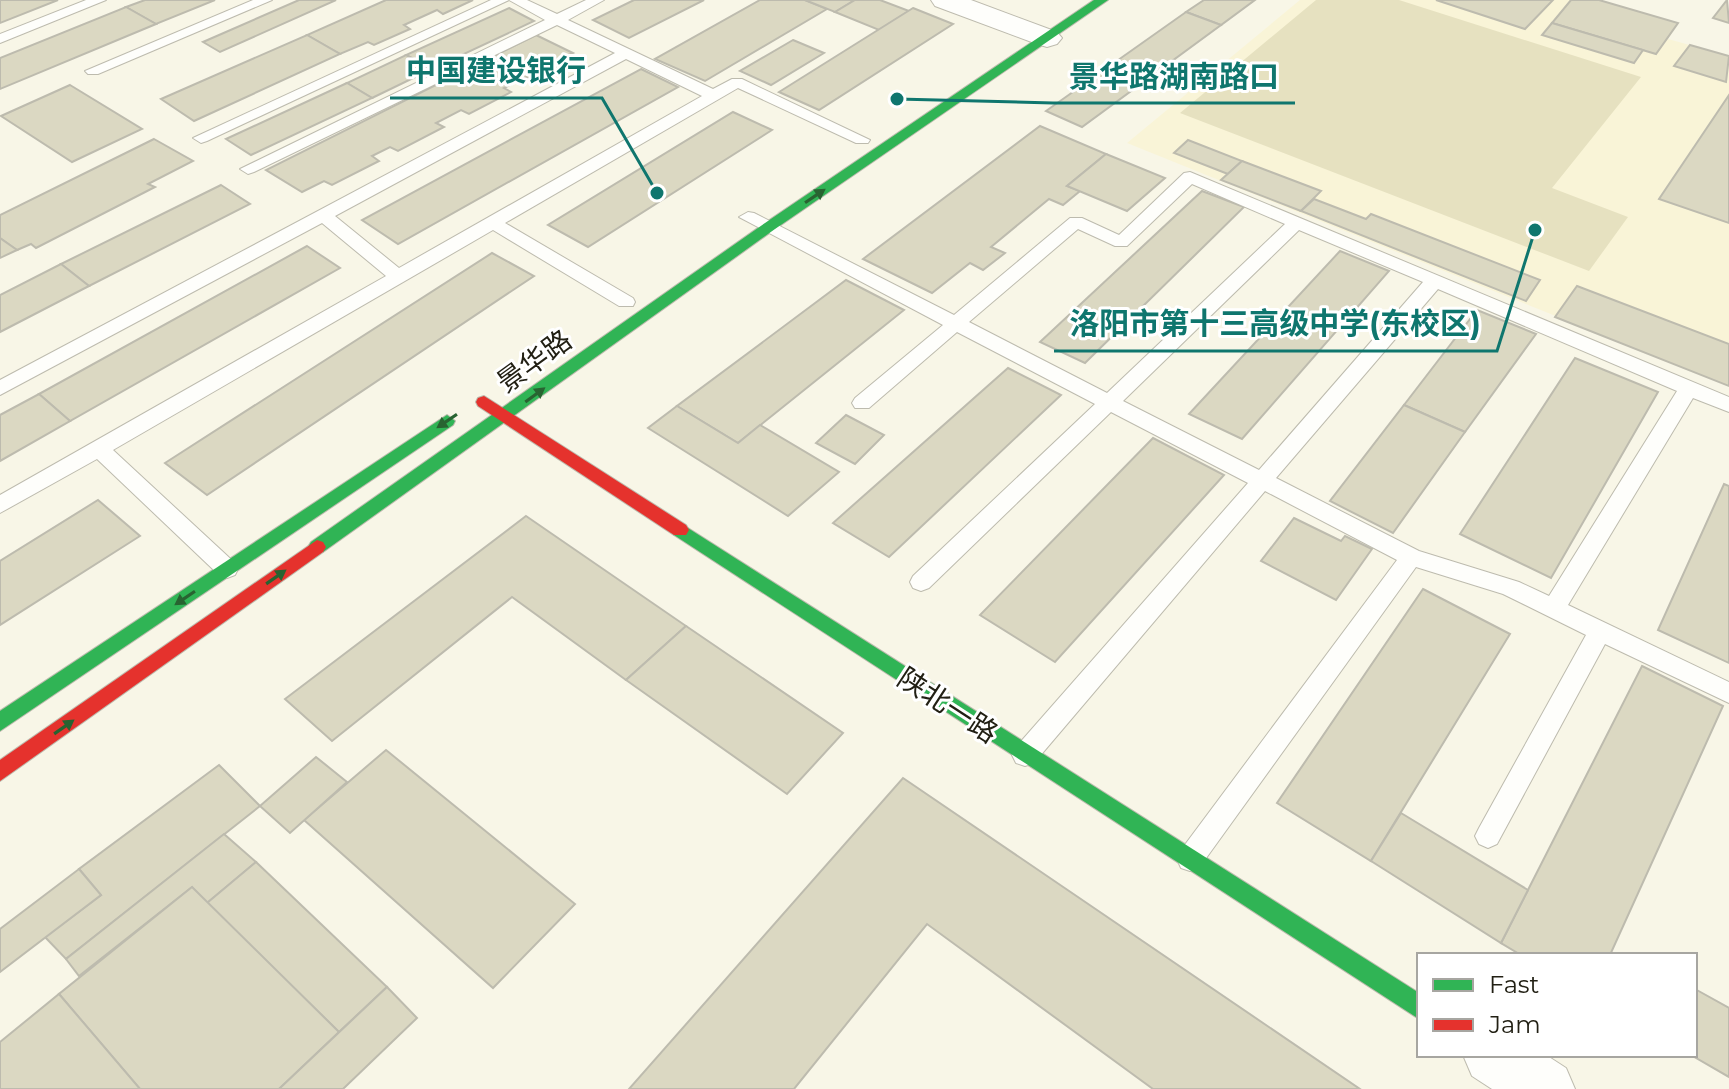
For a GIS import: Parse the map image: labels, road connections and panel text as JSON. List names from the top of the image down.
{
  "streets": {
    "main road": ["景华路", "陕北一路"]
  },
  "crossings": [
    ["景华路", "陕北一路"]
  ],
  "places": ["景华路湖南路口", "中国建设银行", "洛阳市第十三高级中学(东校区)"],
  "legend": ["Fast", "Jam"]
}
